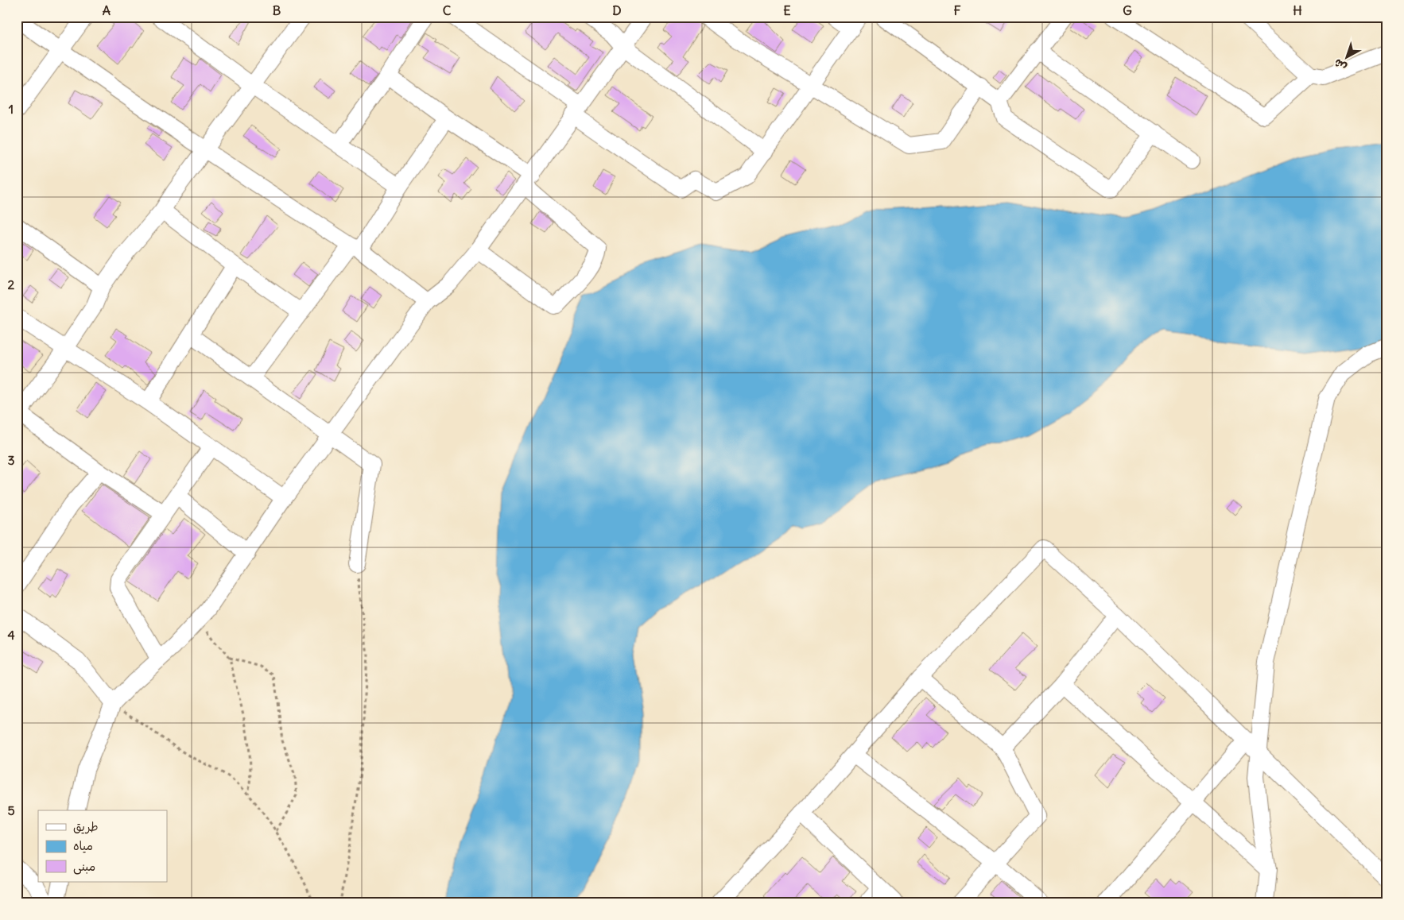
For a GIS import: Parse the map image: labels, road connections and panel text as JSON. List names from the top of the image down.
{
  "legend": ["طريق", "مياه", "مبنى"],
  "north": "bottom left",
  "grid": {
    "columns": [
      "A",
      "B",
      "C",
      "D",
      "E",
      "F",
      "G",
      "H"
    ],
    "rows": [
      "1",
      "2",
      "3",
      "4",
      "5"
    ]
  }
}
